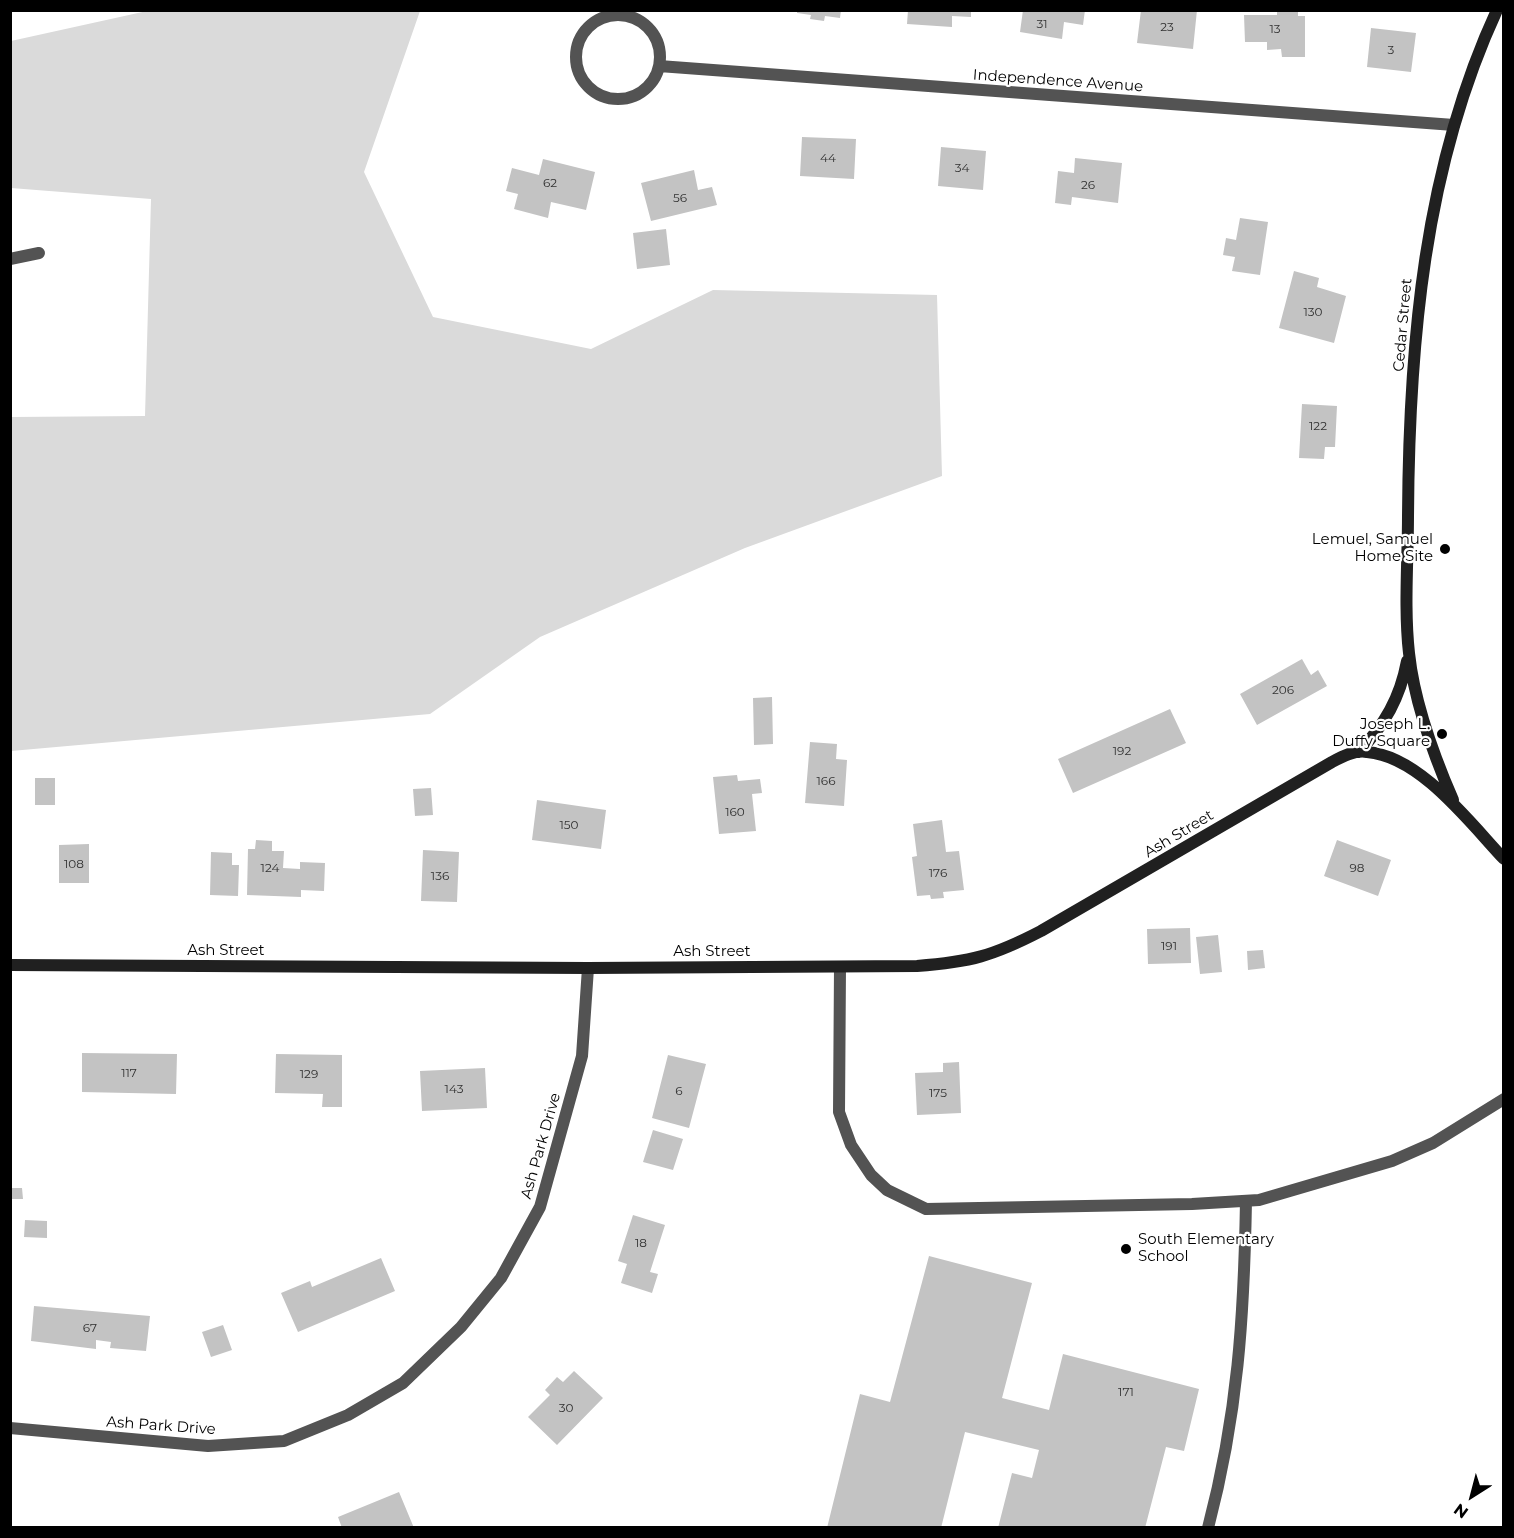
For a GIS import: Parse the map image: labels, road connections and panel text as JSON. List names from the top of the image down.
{
  "streets": {
    "street": [
      "Independence Avenue",
      "Cedar Street",
      "Ash Street",
      "Ash Park Drive"
    ]
  },
  "crossings": [
    ["Independence Avenue", "Cedar Street"],
    ["Cedar Street", "Ash Street"],
    ["Ash Street", "Ash Park Drive"]
  ],
  "places": ["Lemuel, Samuel Home Site", "Joseph L. Duffy Square", "South Elementary School"],
  "house_numbers": [
    "31",
    "23",
    "13",
    "3",
    "44",
    "34",
    "62",
    "26",
    "56",
    "130",
    "122",
    "206",
    "192",
    "166",
    "160",
    "150",
    "108",
    "124",
    "98",
    "176",
    "136",
    "191",
    "117",
    "129",
    "143",
    "6",
    "175",
    "18",
    "67",
    "171",
    "30"
  ],
  "north": "bottom left"
}
